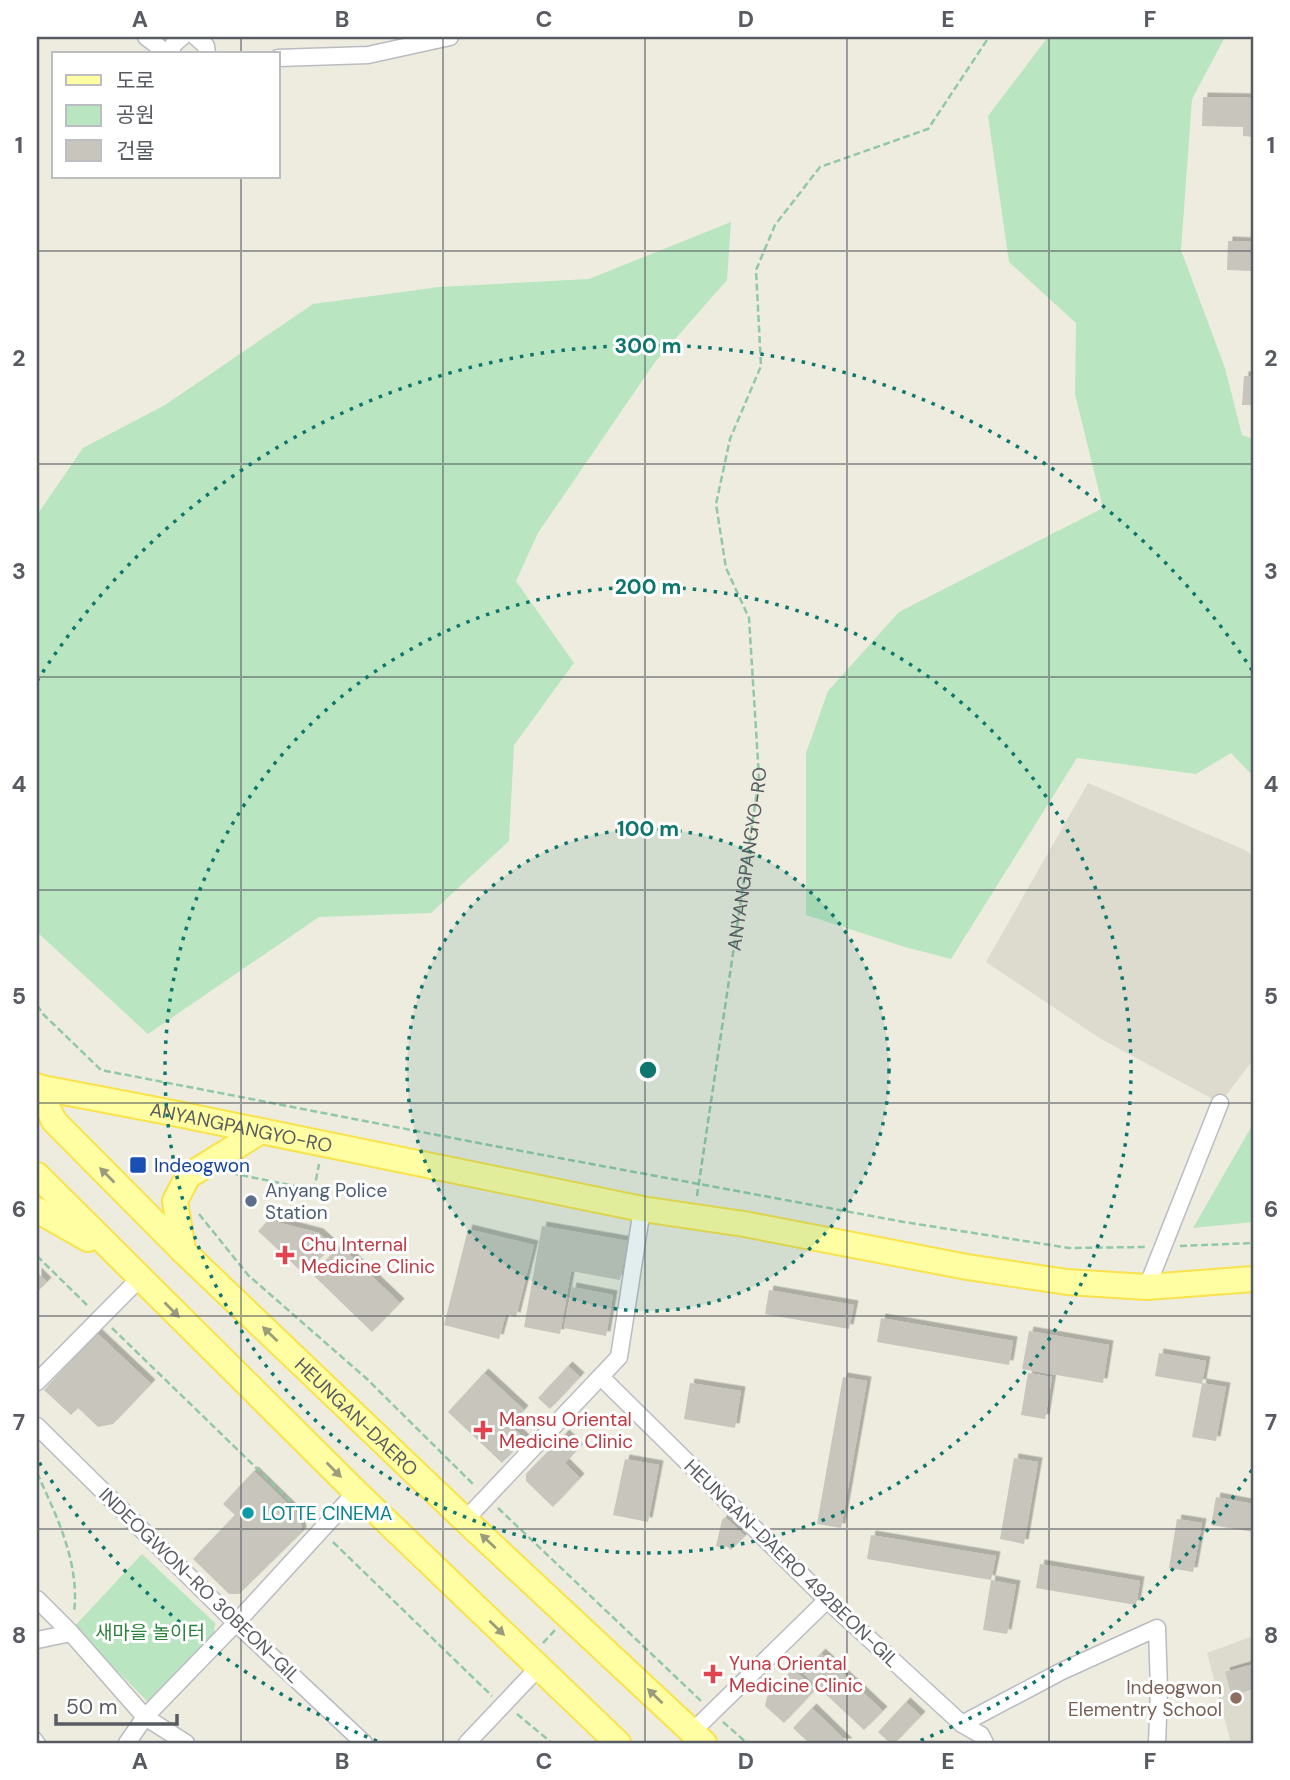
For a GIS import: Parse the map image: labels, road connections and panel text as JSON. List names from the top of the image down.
{
  "streets": {
    "main road": ["ANYANGPANGYO-RO", "HEUNGAN-DAERO"],
    "street": ["HEUNGAN-DAERO 492BEON-GIL", "INDEOGWON-RO 30BEON-GIL"]
  },
  "crossings": [
    ["ANYANGPANGYO-RO", "HEUNGAN-DAERO"],
    ["HEUNGAN-DAERO", "HEUNGAN-DAERO 492BEON-GIL"]
  ],
  "parks": ["새마을 놀이터"],
  "places": {
    "transit": ["Indeogwon"],
    "other": ["Anyang Police Station", "LOTTE CINEMA", "Indeogwon Elementry School"],
    "health": ["Chu Internal Medicine Clinic", "Mansu Oriental Medicine Clinic", "Yuna Oriental Medicine Clinic"]
  },
  "legend": ["도로", "공원", "건물"],
  "scale_bar": "50 m",
  "grid": {
    "columns": [
      "A",
      "B",
      "C",
      "D",
      "E",
      "F"
    ],
    "rows": [
      "1",
      "2",
      "3",
      "4",
      "5",
      "6",
      "7",
      "8"
    ]
  },
  "rings": ["300 m", "200 m", "100 m"]
}
